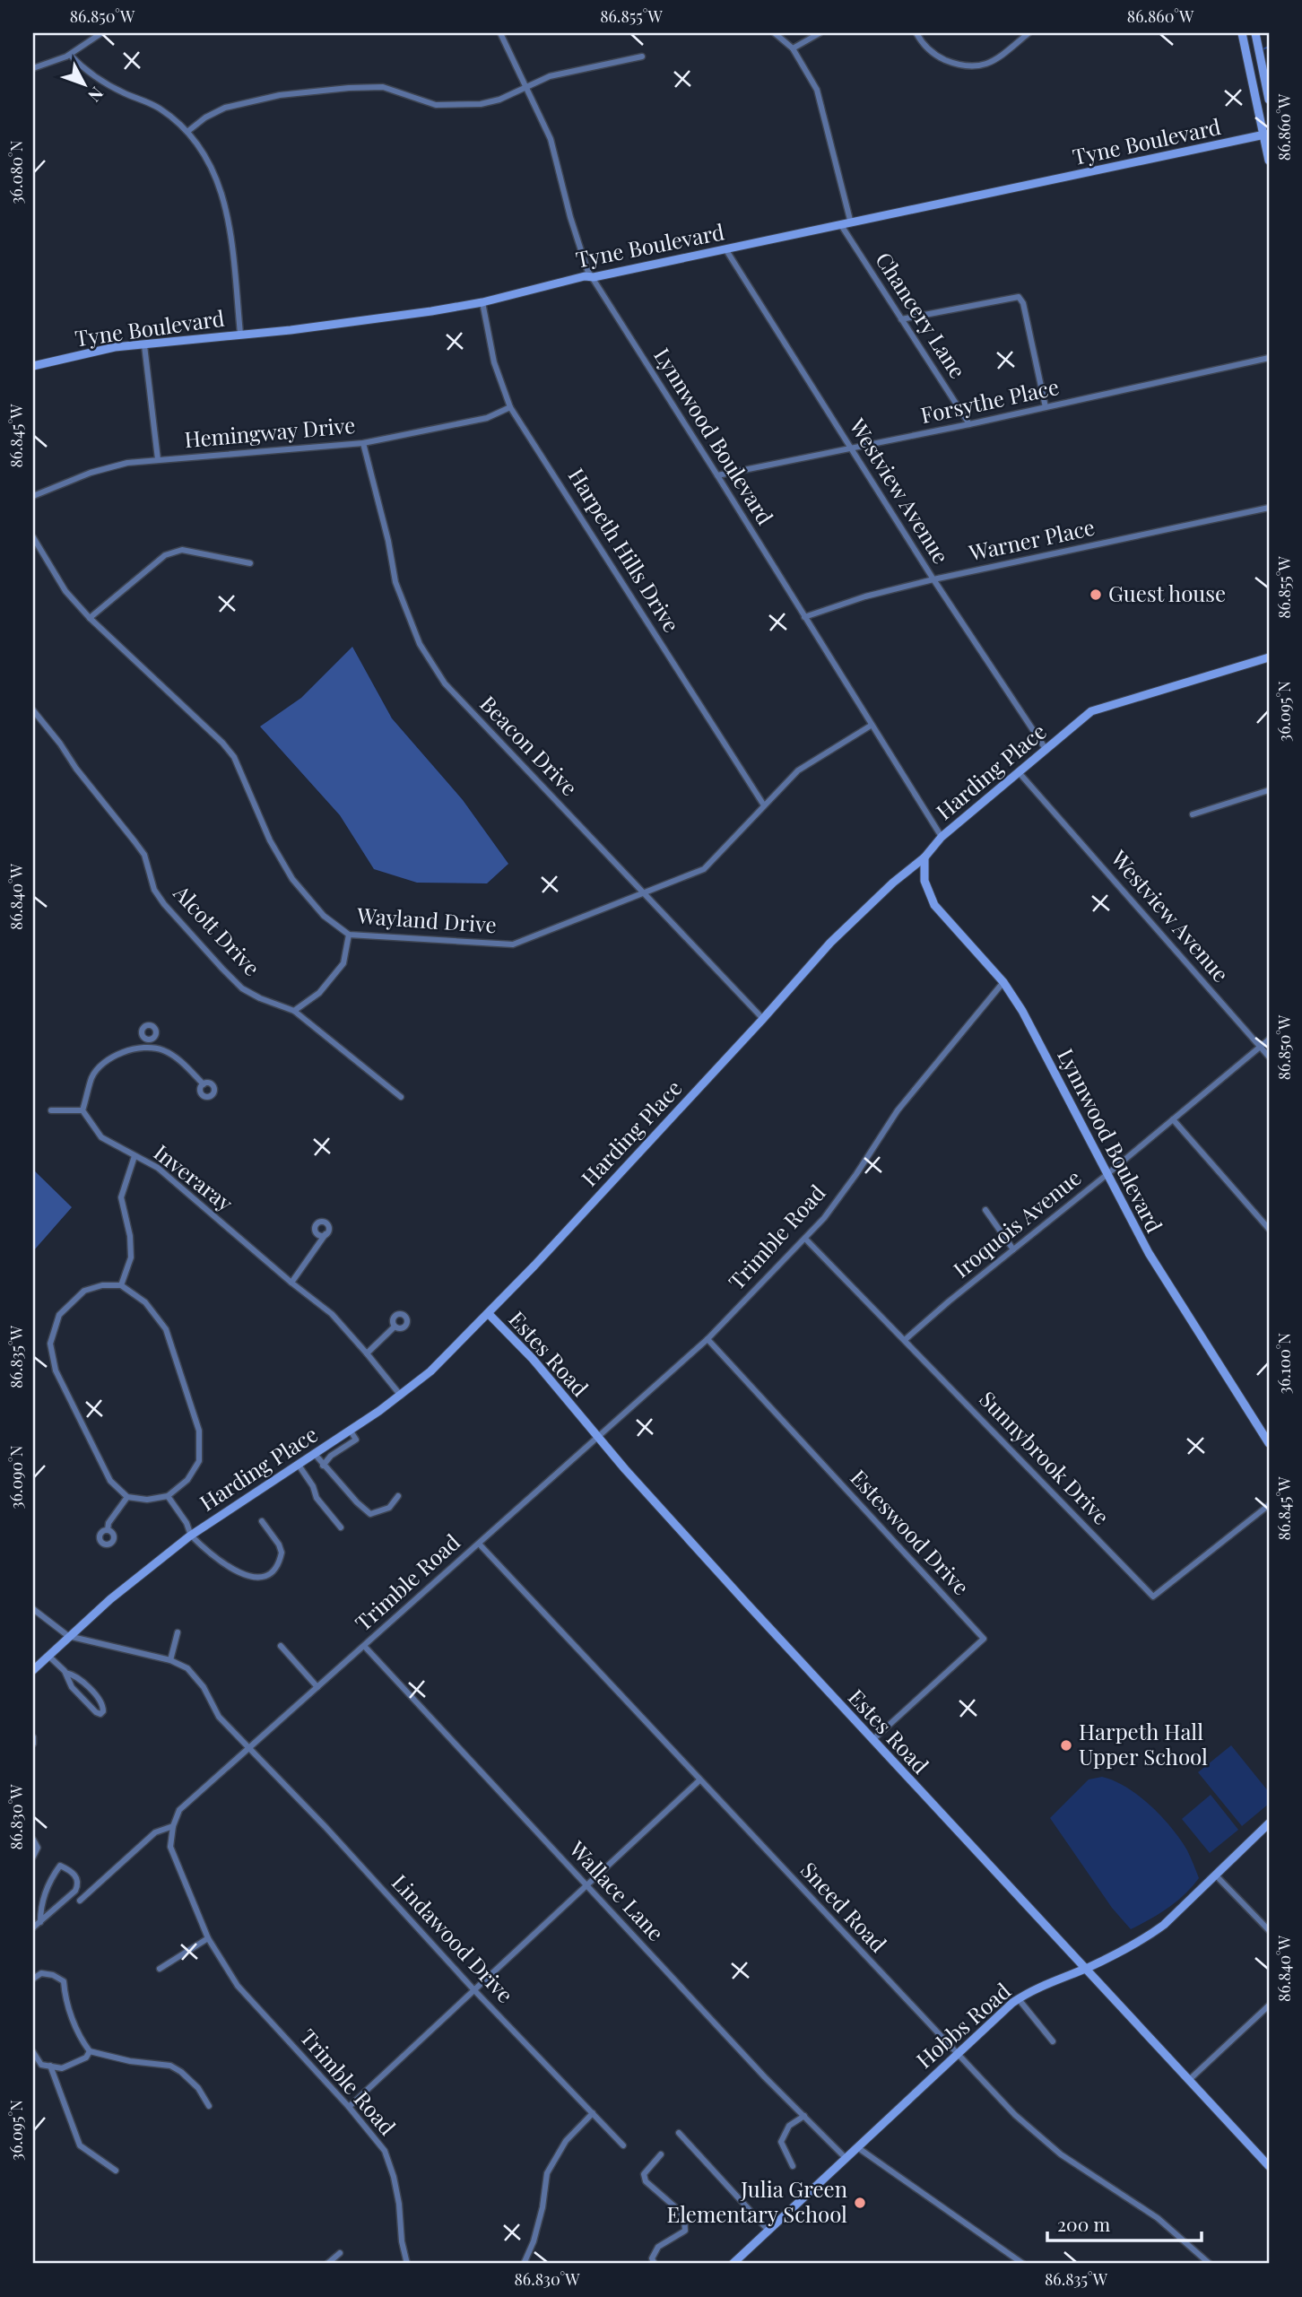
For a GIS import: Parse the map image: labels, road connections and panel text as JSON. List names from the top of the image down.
{
  "streets": {
    "street": [
      "Tyne Boulevard",
      "Chancery Lane",
      "Forsythe Place",
      "Hemingway Drive",
      "Lynnwood Boulevard",
      "Westview Avenue",
      "Warner Place",
      "Harpeth Hills Drive",
      "Beacon Drive",
      "Harding Place",
      "Wayland Drive",
      "Alcott Drive",
      "Inveraray",
      "Iroquois Avenue",
      "Trimble Road",
      "Estes Road",
      "Sunnybrook Drive",
      "Esteswood Drive",
      "Wallace Lane",
      "Sneed Road",
      "Lindawood Drive",
      "Hobbs Road"
    ]
  },
  "crossings": [
    ["Tyne Boulevard", "Chancery Lane"],
    ["Tyne Boulevard", "Lynnwood Boulevard"],
    ["Tyne Boulevard", "Westview Avenue"],
    ["Tyne Boulevard", "Harpeth Hills Drive"],
    ["Chancery Lane", "Forsythe Place"],
    ["Forsythe Place", "Lynnwood Boulevard"],
    ["Forsythe Place", "Westview Avenue"],
    ["Hemingway Drive", "Harpeth Hills Drive"],
    ["Hemingway Drive", "Beacon Drive"],
    ["Lynnwood Boulevard", "Warner Place"],
    ["Lynnwood Boulevard", "Harding Place"],
    ["Lynnwood Boulevard", "Wayland Drive"],
    ["Lynnwood Boulevard", "Iroquois Avenue"],
    ["Lynnwood Boulevard", "Trimble Road"],
    ["Westview Avenue", "Warner Place"],
    ["Westview Avenue", "Harding Place"],
    ["Westview Avenue", "Iroquois Avenue"],
    ["Harpeth Hills Drive", "Wayland Drive"],
    ["Beacon Drive", "Harding Place"],
    ["Beacon Drive", "Wayland Drive"],
    ["Harding Place", "Inveraray"],
    ["Harding Place", "Estes Road"],
    ["Iroquois Avenue", "Sunnybrook Drive"],
    ["Trimble Road", "Estes Road"],
    ["Trimble Road", "Sunnybrook Drive"],
    ["Trimble Road", "Esteswood Drive"],
    ["Trimble Road", "Wallace Lane"],
    ["Trimble Road", "Sneed Road"],
    ["Trimble Road", "Lindawood Drive"],
    ["Estes Road", "Esteswood Drive"],
    ["Estes Road", "Hobbs Road"],
    ["Wallace Lane", "Hobbs Road"],
    ["Sneed Road", "Hobbs Road"]
  ],
  "places": ["Guest house", "Harpeth Hall Upper School", "Julia Green Elementary School"],
  "scale_bar": "200 m",
  "north": "bottom right",
  "coordinates": [
    "86.850°W",
    "86.855°W",
    "86.860°W",
    "36.080°N",
    "86.845°W",
    "36.095°N",
    "86.840°W",
    "86.835°W",
    "36.100°N",
    "36.090°N",
    "86.830°W"
  ]
}
